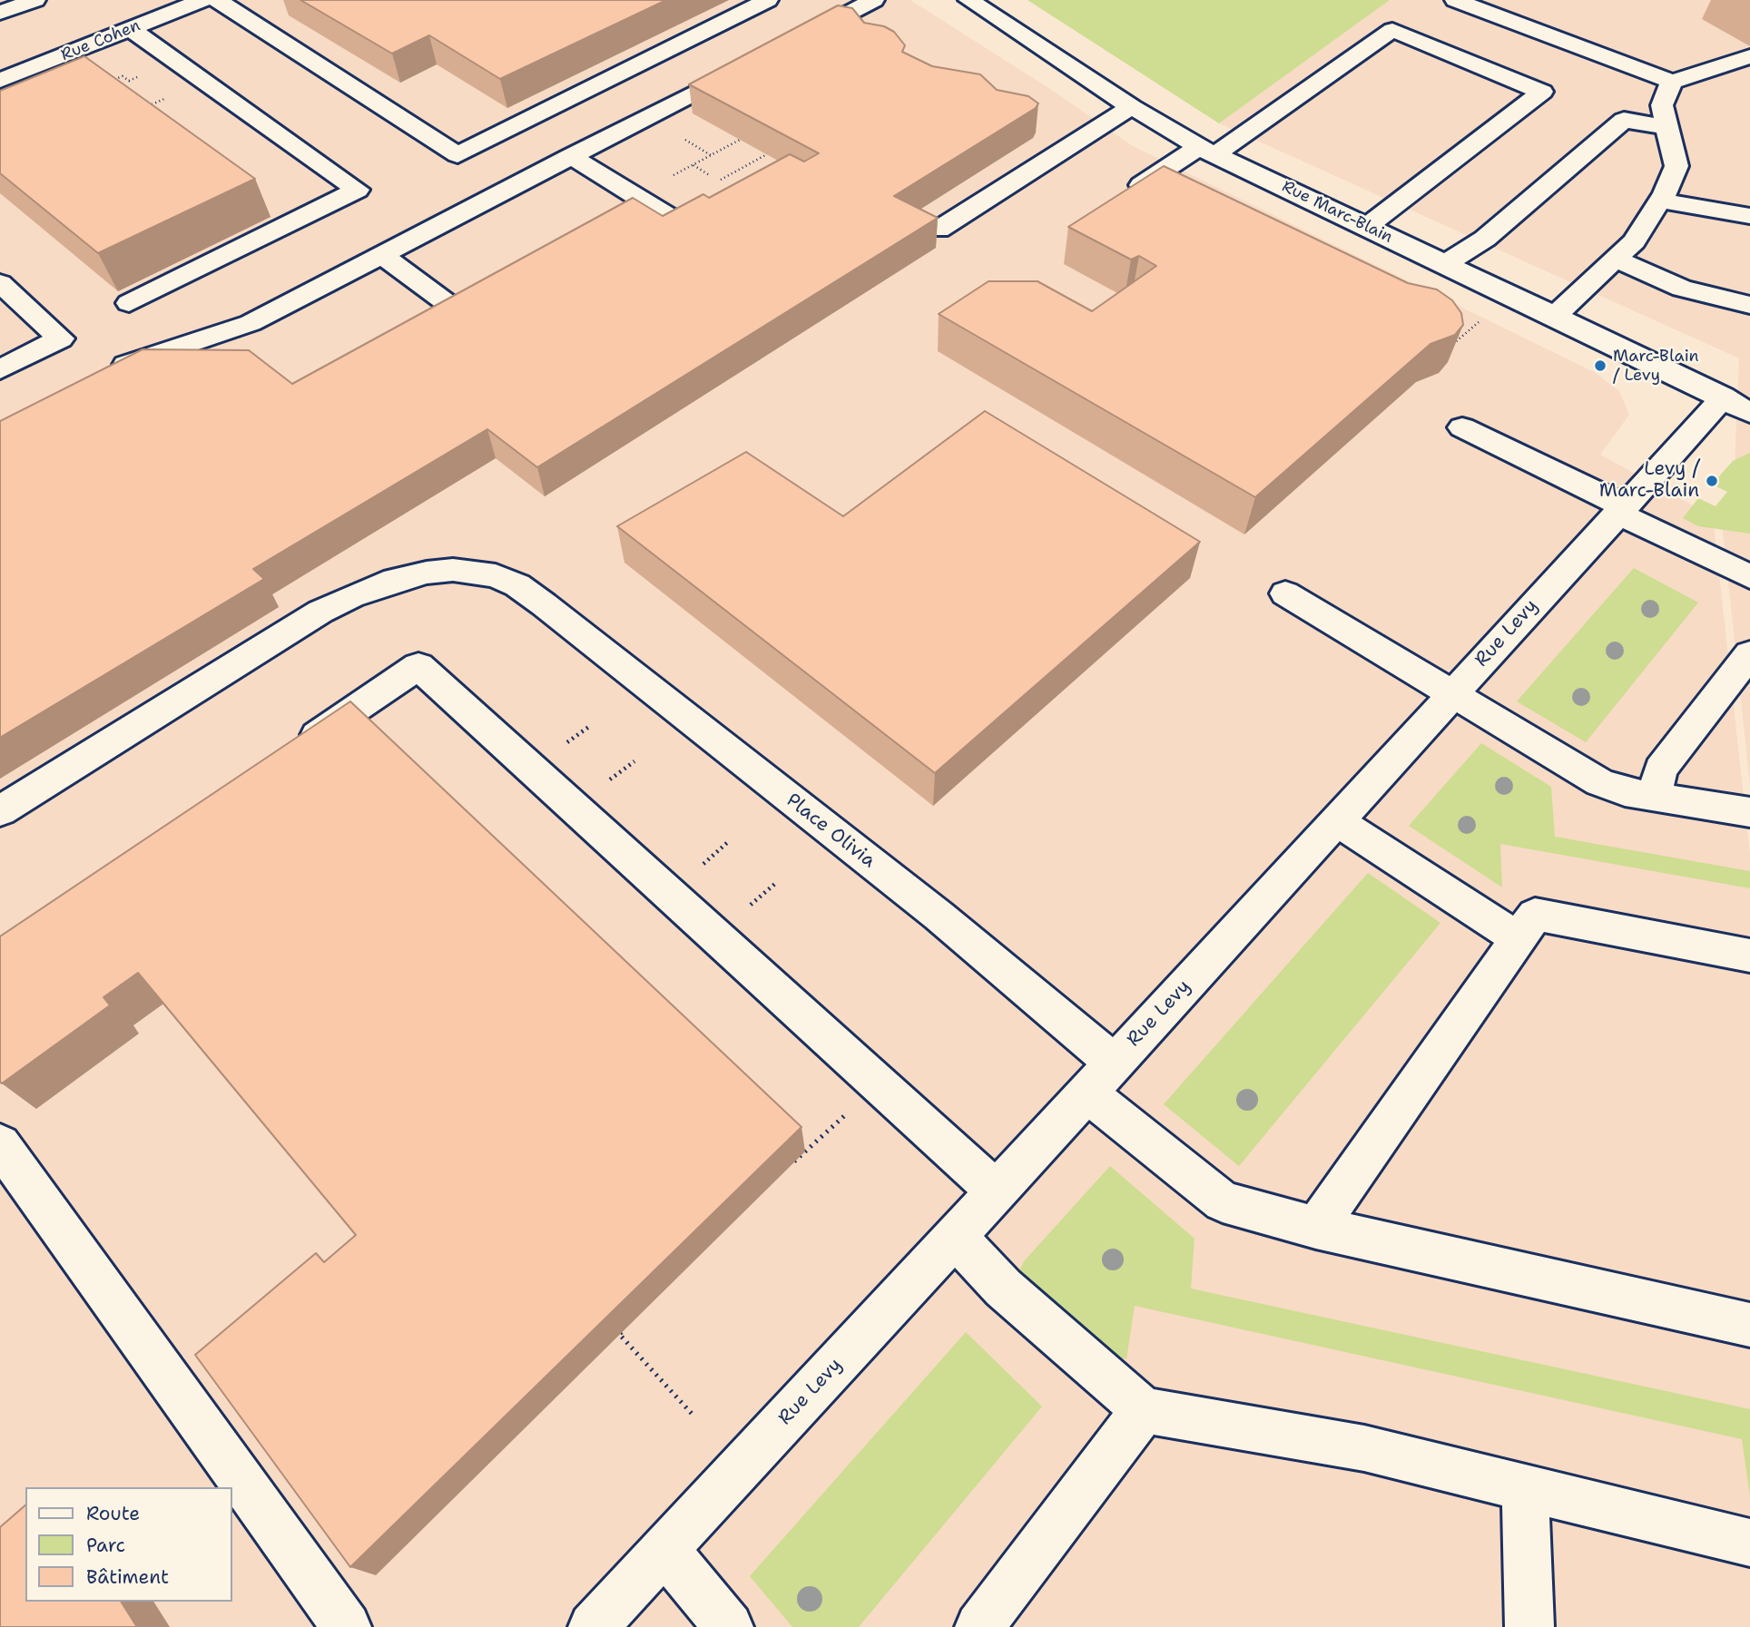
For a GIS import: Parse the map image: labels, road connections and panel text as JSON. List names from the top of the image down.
{
  "streets": {
    "street": [
      "Rue Cohen",
      "Rue Marc-Blain",
      "Rue Levy",
      "Place Olivia"
    ]
  },
  "crossings": [
    ["Rue Marc-Blain", "Rue Levy"],
    ["Rue Levy", "Place Olivia"]
  ],
  "places": ["Marc-Blain / Levy", "Levy / Marc-Blain"],
  "legend": ["Route", "Parc", "Bâtiment"]
}
